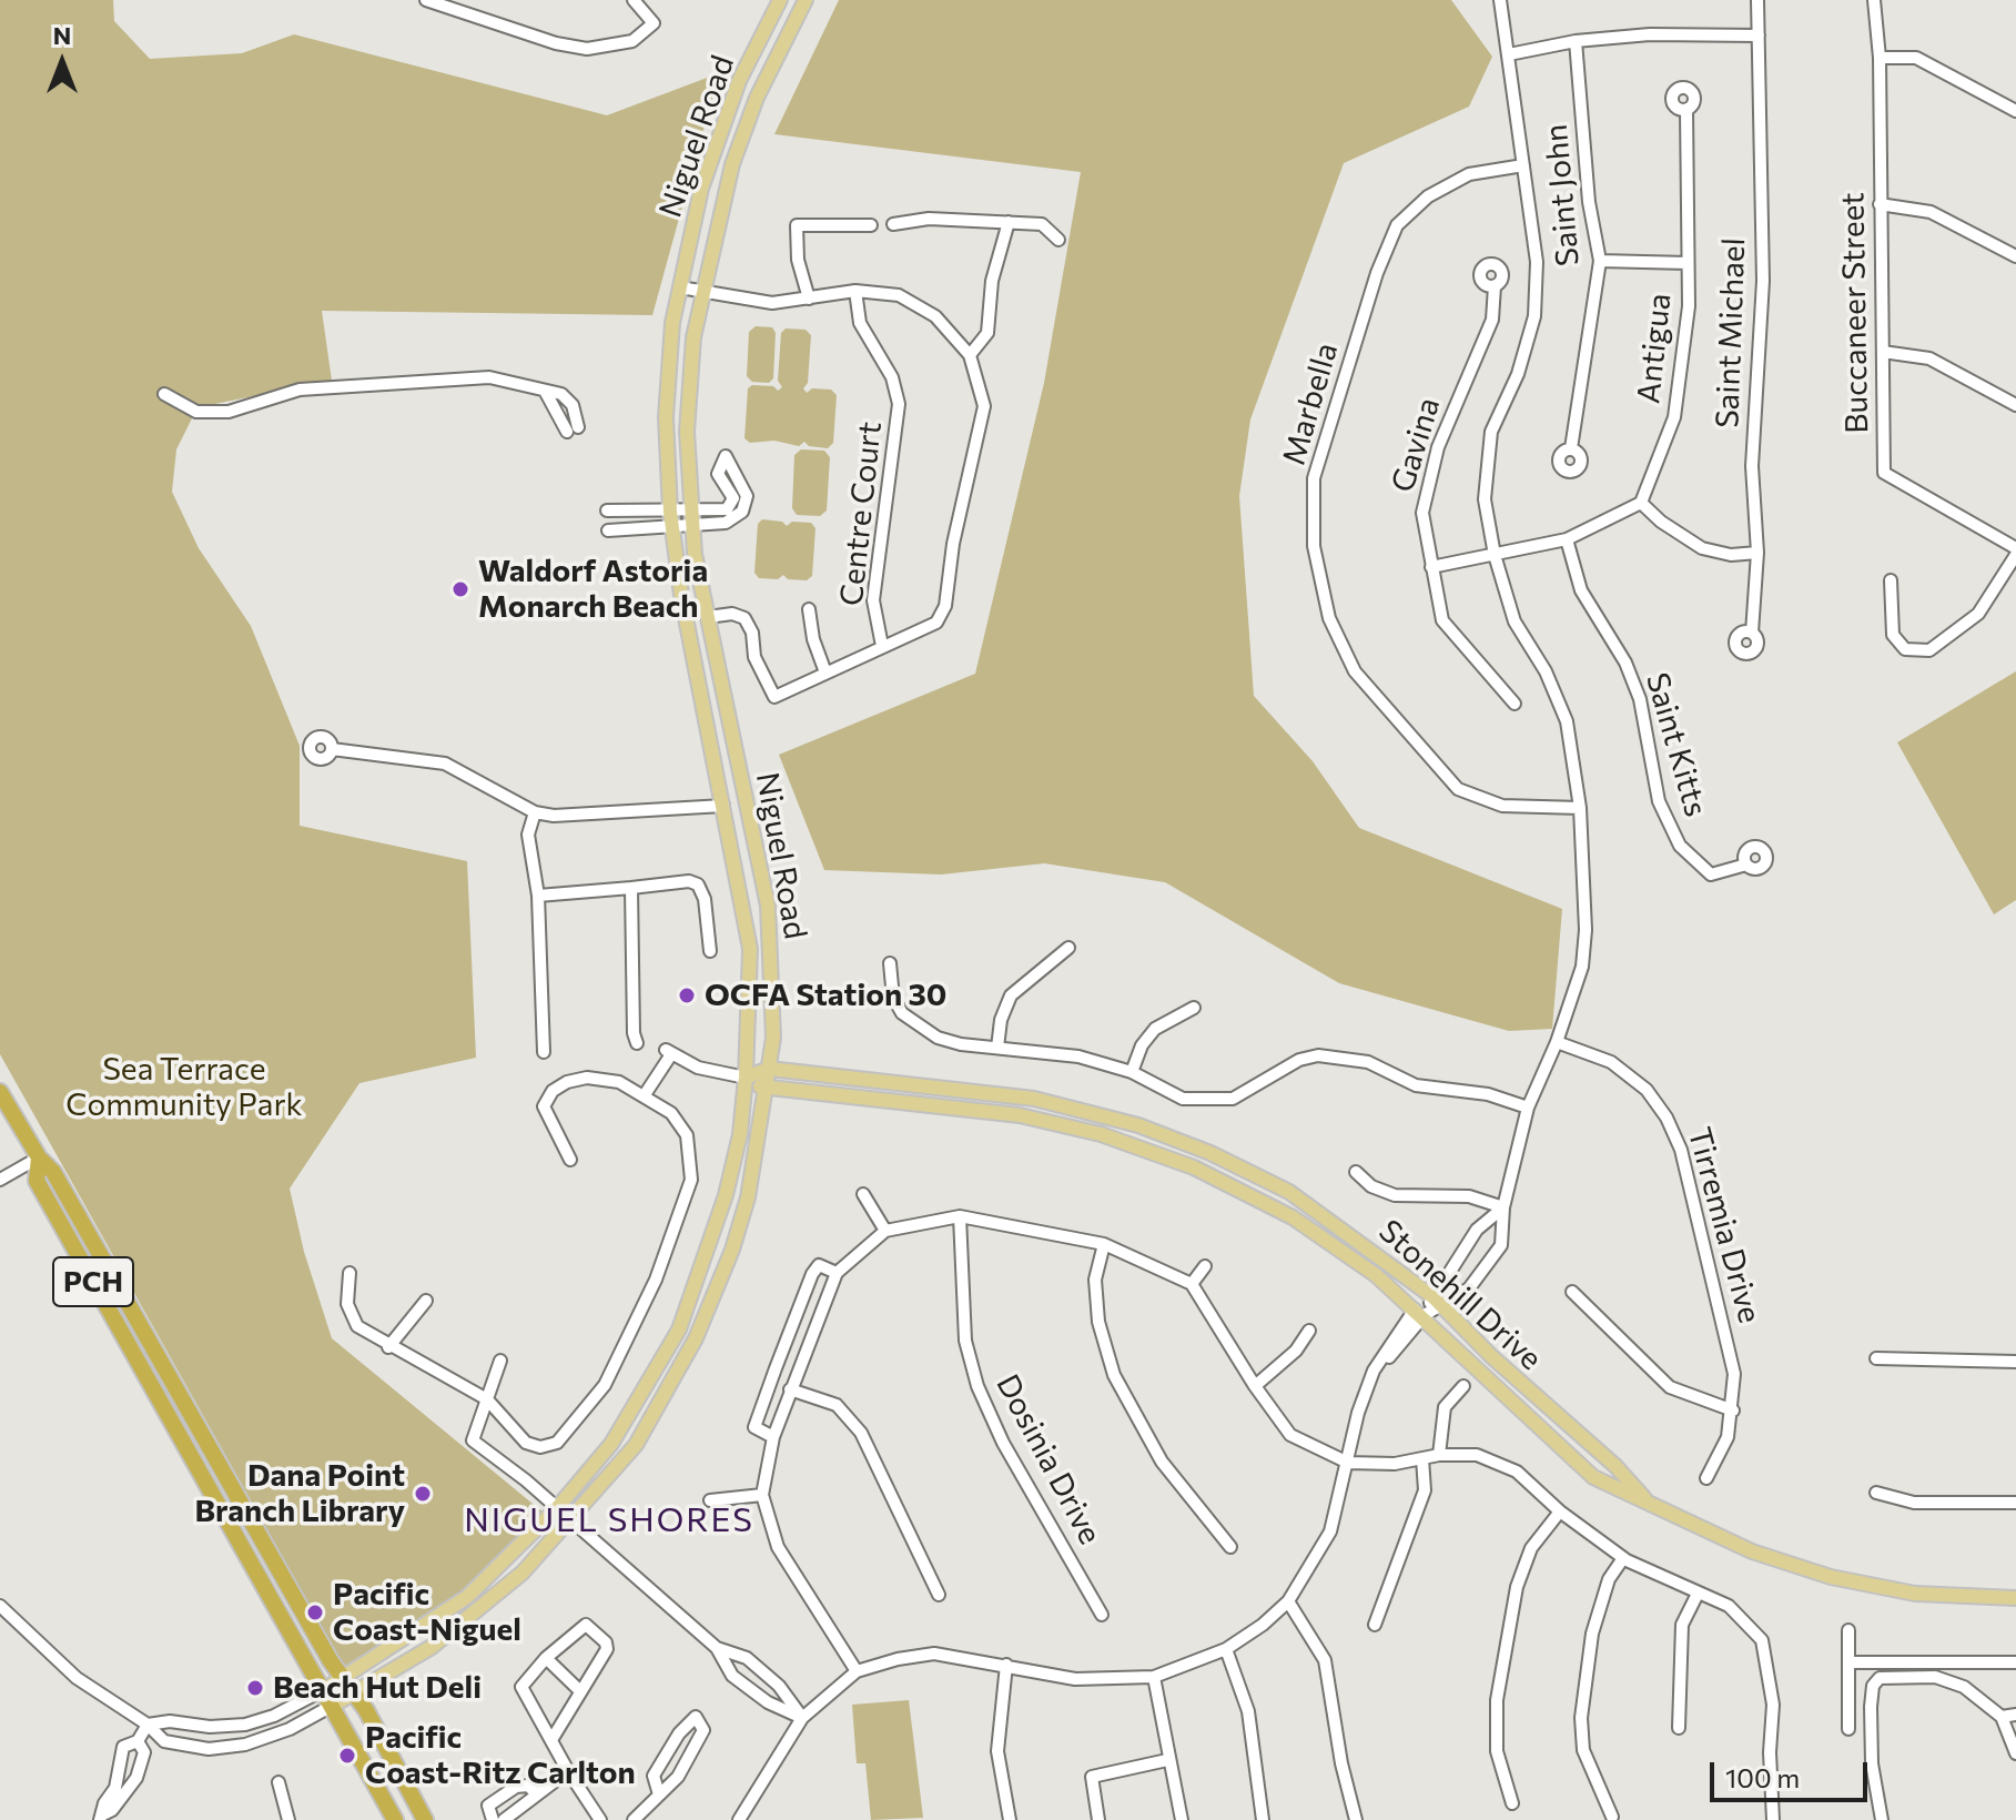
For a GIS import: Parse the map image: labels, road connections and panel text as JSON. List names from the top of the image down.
{
  "streets": {
    "highway": ["PCH"],
    "main road": ["Niguel Road", "Stonehill Drive"],
    "street": [
      "Saint John",
      "Buccaneer Street",
      "Saint Michael",
      "Antigua",
      "Marbella",
      "Gavina",
      "Centre Court",
      "Saint Kitts",
      "Tirremia Drive",
      "Dosinia Drive"
    ]
  },
  "crossings": [
    ["Niguel Road", "PCH"],
    ["Niguel Road", "Stonehill Drive"]
  ],
  "districts": ["NIGUEL SHORES"],
  "parks": ["Sea Terrace Community Park"],
  "places": [
    "Waldorf Astoria Monarch Beach",
    "OCFA Station 30",
    "Dana Point Branch Library",
    "Pacific Coast-Niguel",
    "Beach Hut Deli",
    "Pacific Coast-Ritz Carlton"
  ],
  "scale_bar": "100 m",
  "north": "top"
}
